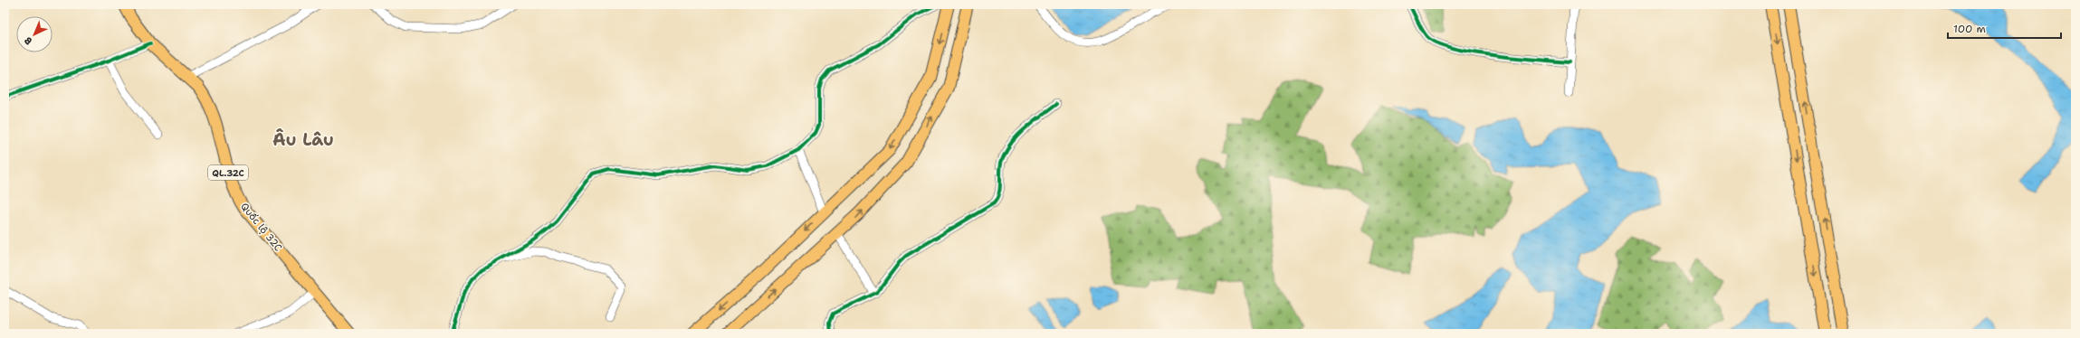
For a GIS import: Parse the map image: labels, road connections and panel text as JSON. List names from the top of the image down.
{
  "streets": {
    "main road": ["QL.32C", "Quốc lộ 32C"]
  },
  "districts": ["Âu Lâu"],
  "scale_bar": "100 m",
  "north": "bottom left"
}
